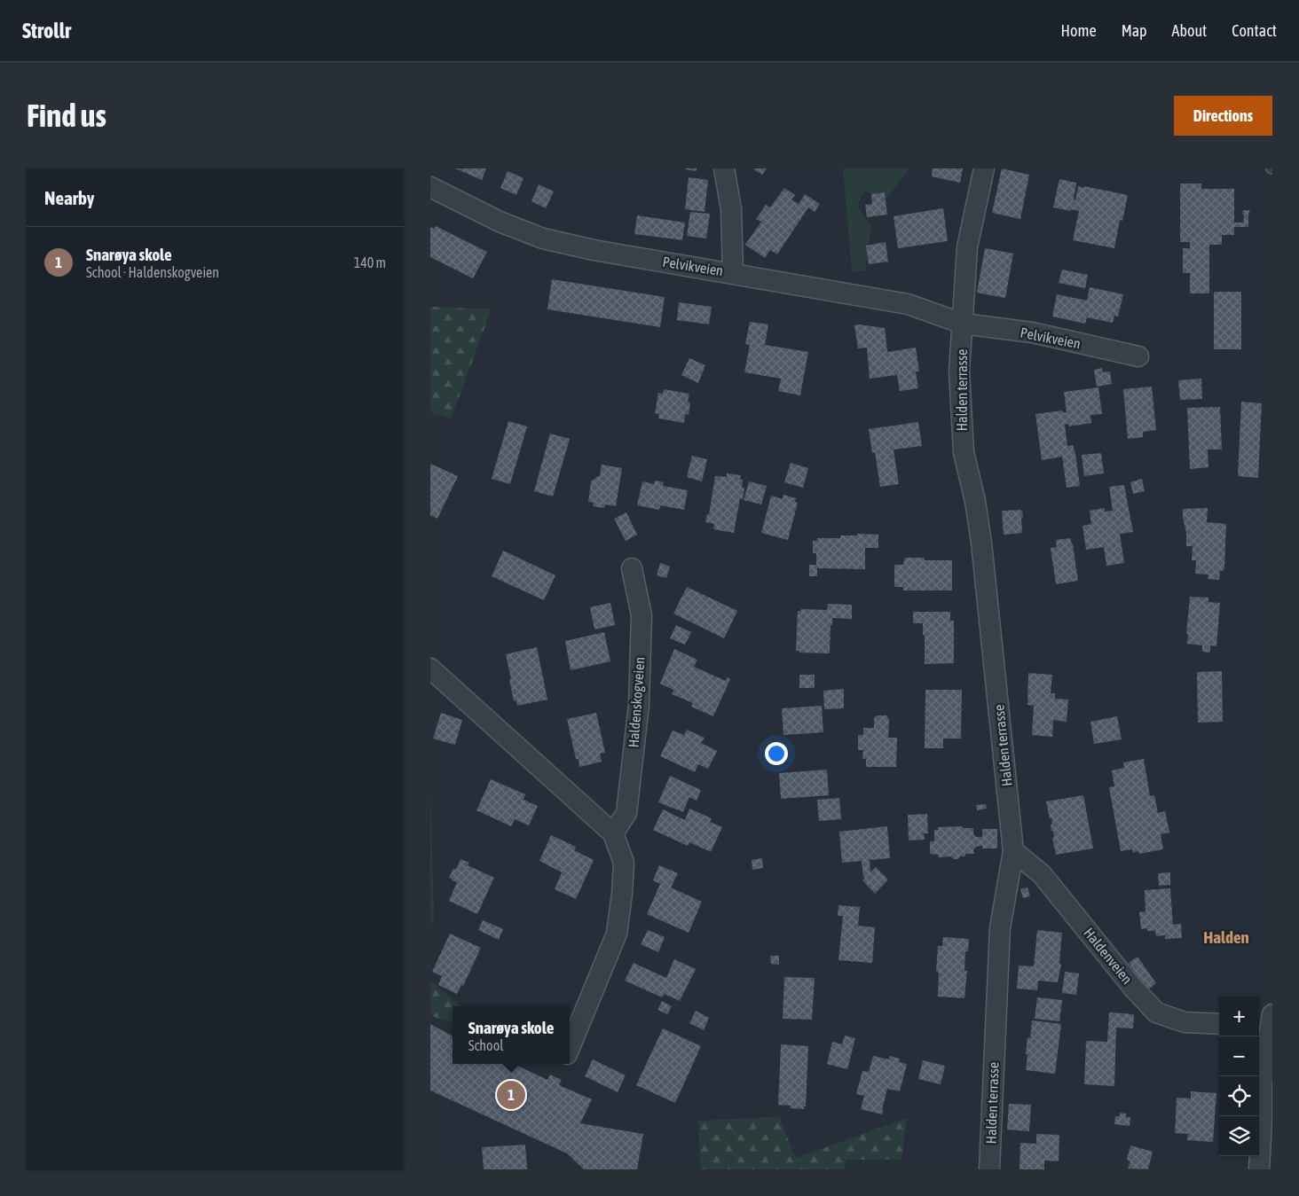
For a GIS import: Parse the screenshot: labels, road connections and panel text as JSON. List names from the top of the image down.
{
  "streets": {
    "street": [
      "Pelvikveien",
      "Halden terrasse",
      "Haldenskogveien",
      "Haldenveien"
    ]
  },
  "crossings": [
    ["Pelvikveien", "Halden terrasse"],
    ["Halden terrasse", "Haldenveien"]
  ],
  "districts": ["Halden"],
  "page": {
    "header": "Strollr",
    "nav": [
      "Home",
      "Map",
      "About",
      "Contact"
    ],
    "buttons": "Directions",
    "title": "Find us",
    "heading": "Nearby",
    "list": [
      {
        "mark": "1",
        "name": "Snarøya skole",
        "note": "School · Haldenskogveien",
        "value": "140 m"
      }
    ],
    "map_buttons": ["+", "−"],
    "popup": ["Snarøya skole", "School"],
    "pins": "1"
  }
}
